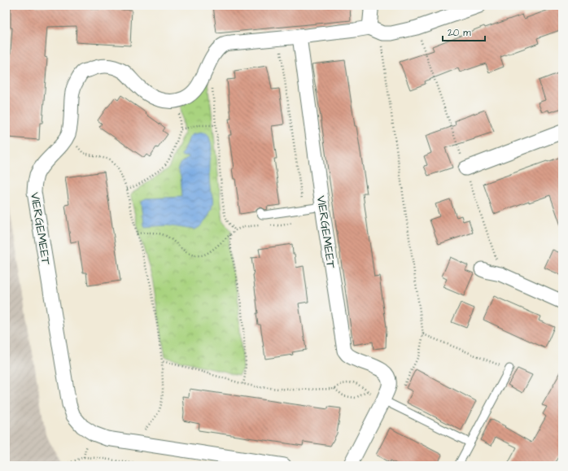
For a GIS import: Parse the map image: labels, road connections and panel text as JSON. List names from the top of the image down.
{
  "streets": {
    "street": ["VIERGEMEET"]
  },
  "scale_bar": "20 m"
}
